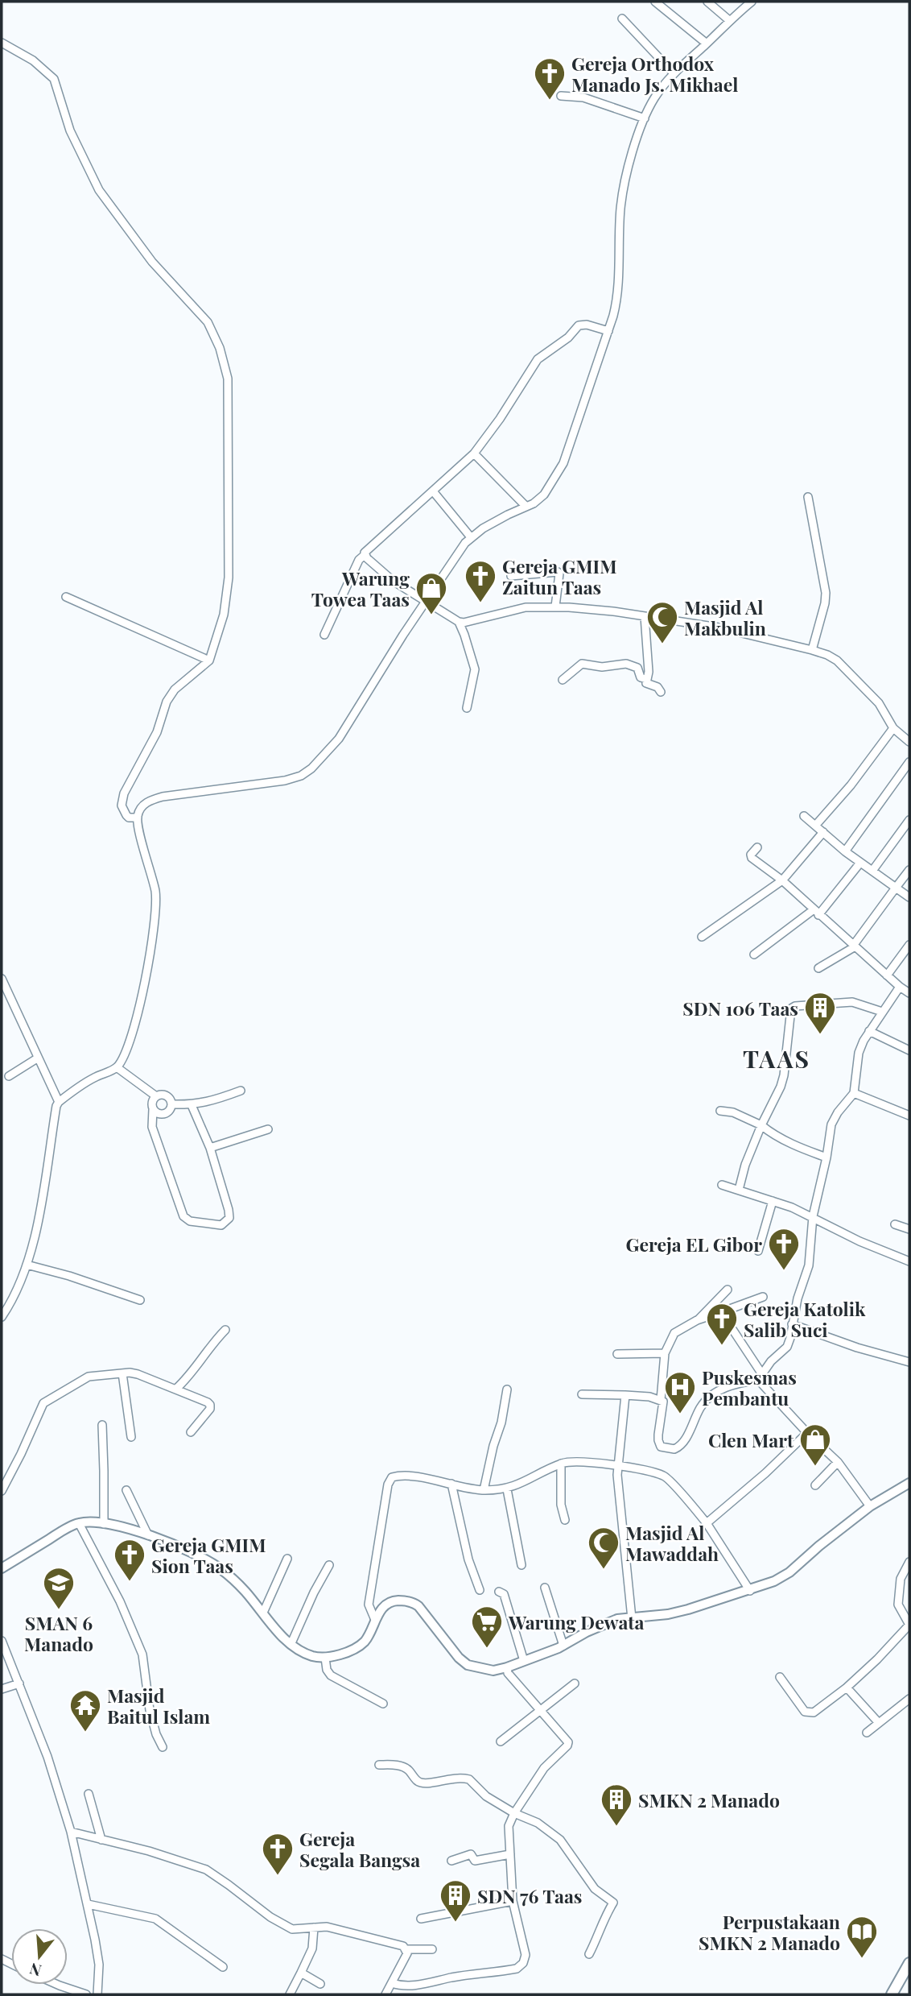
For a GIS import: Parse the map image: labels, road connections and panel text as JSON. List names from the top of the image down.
{
  "districts": ["TAAS"],
  "places": {
    "church": [
      "Gereja Orthodox Manado Js. Mikhael",
      "Gereja GMIM Zaitun Taas",
      "Gereja EL Gibor",
      "Gereja Katolik Salib Suci",
      "Gereja GMIM Sion Taas",
      "Gereja Segala Bangsa"
    ],
    "shop": ["Warung Towea Taas", "Clen Mart"],
    "mosque": ["Masjid Al Makbulin", "Masjid Al Mawaddah"],
    "building": ["SDN 106 Taas", "SMKN 2 Manado", "SDN 76 Taas"],
    "hospital": ["Puskesmas Pembantu"],
    "school or university": ["SMAN 6 Manado"],
    "supermarket": ["Warung Dewata"],
    "temple": ["Masjid Baitul Islam"],
    "library": ["Perpustakaan SMKN 2 Manado"]
  },
  "north": "bottom"
}
